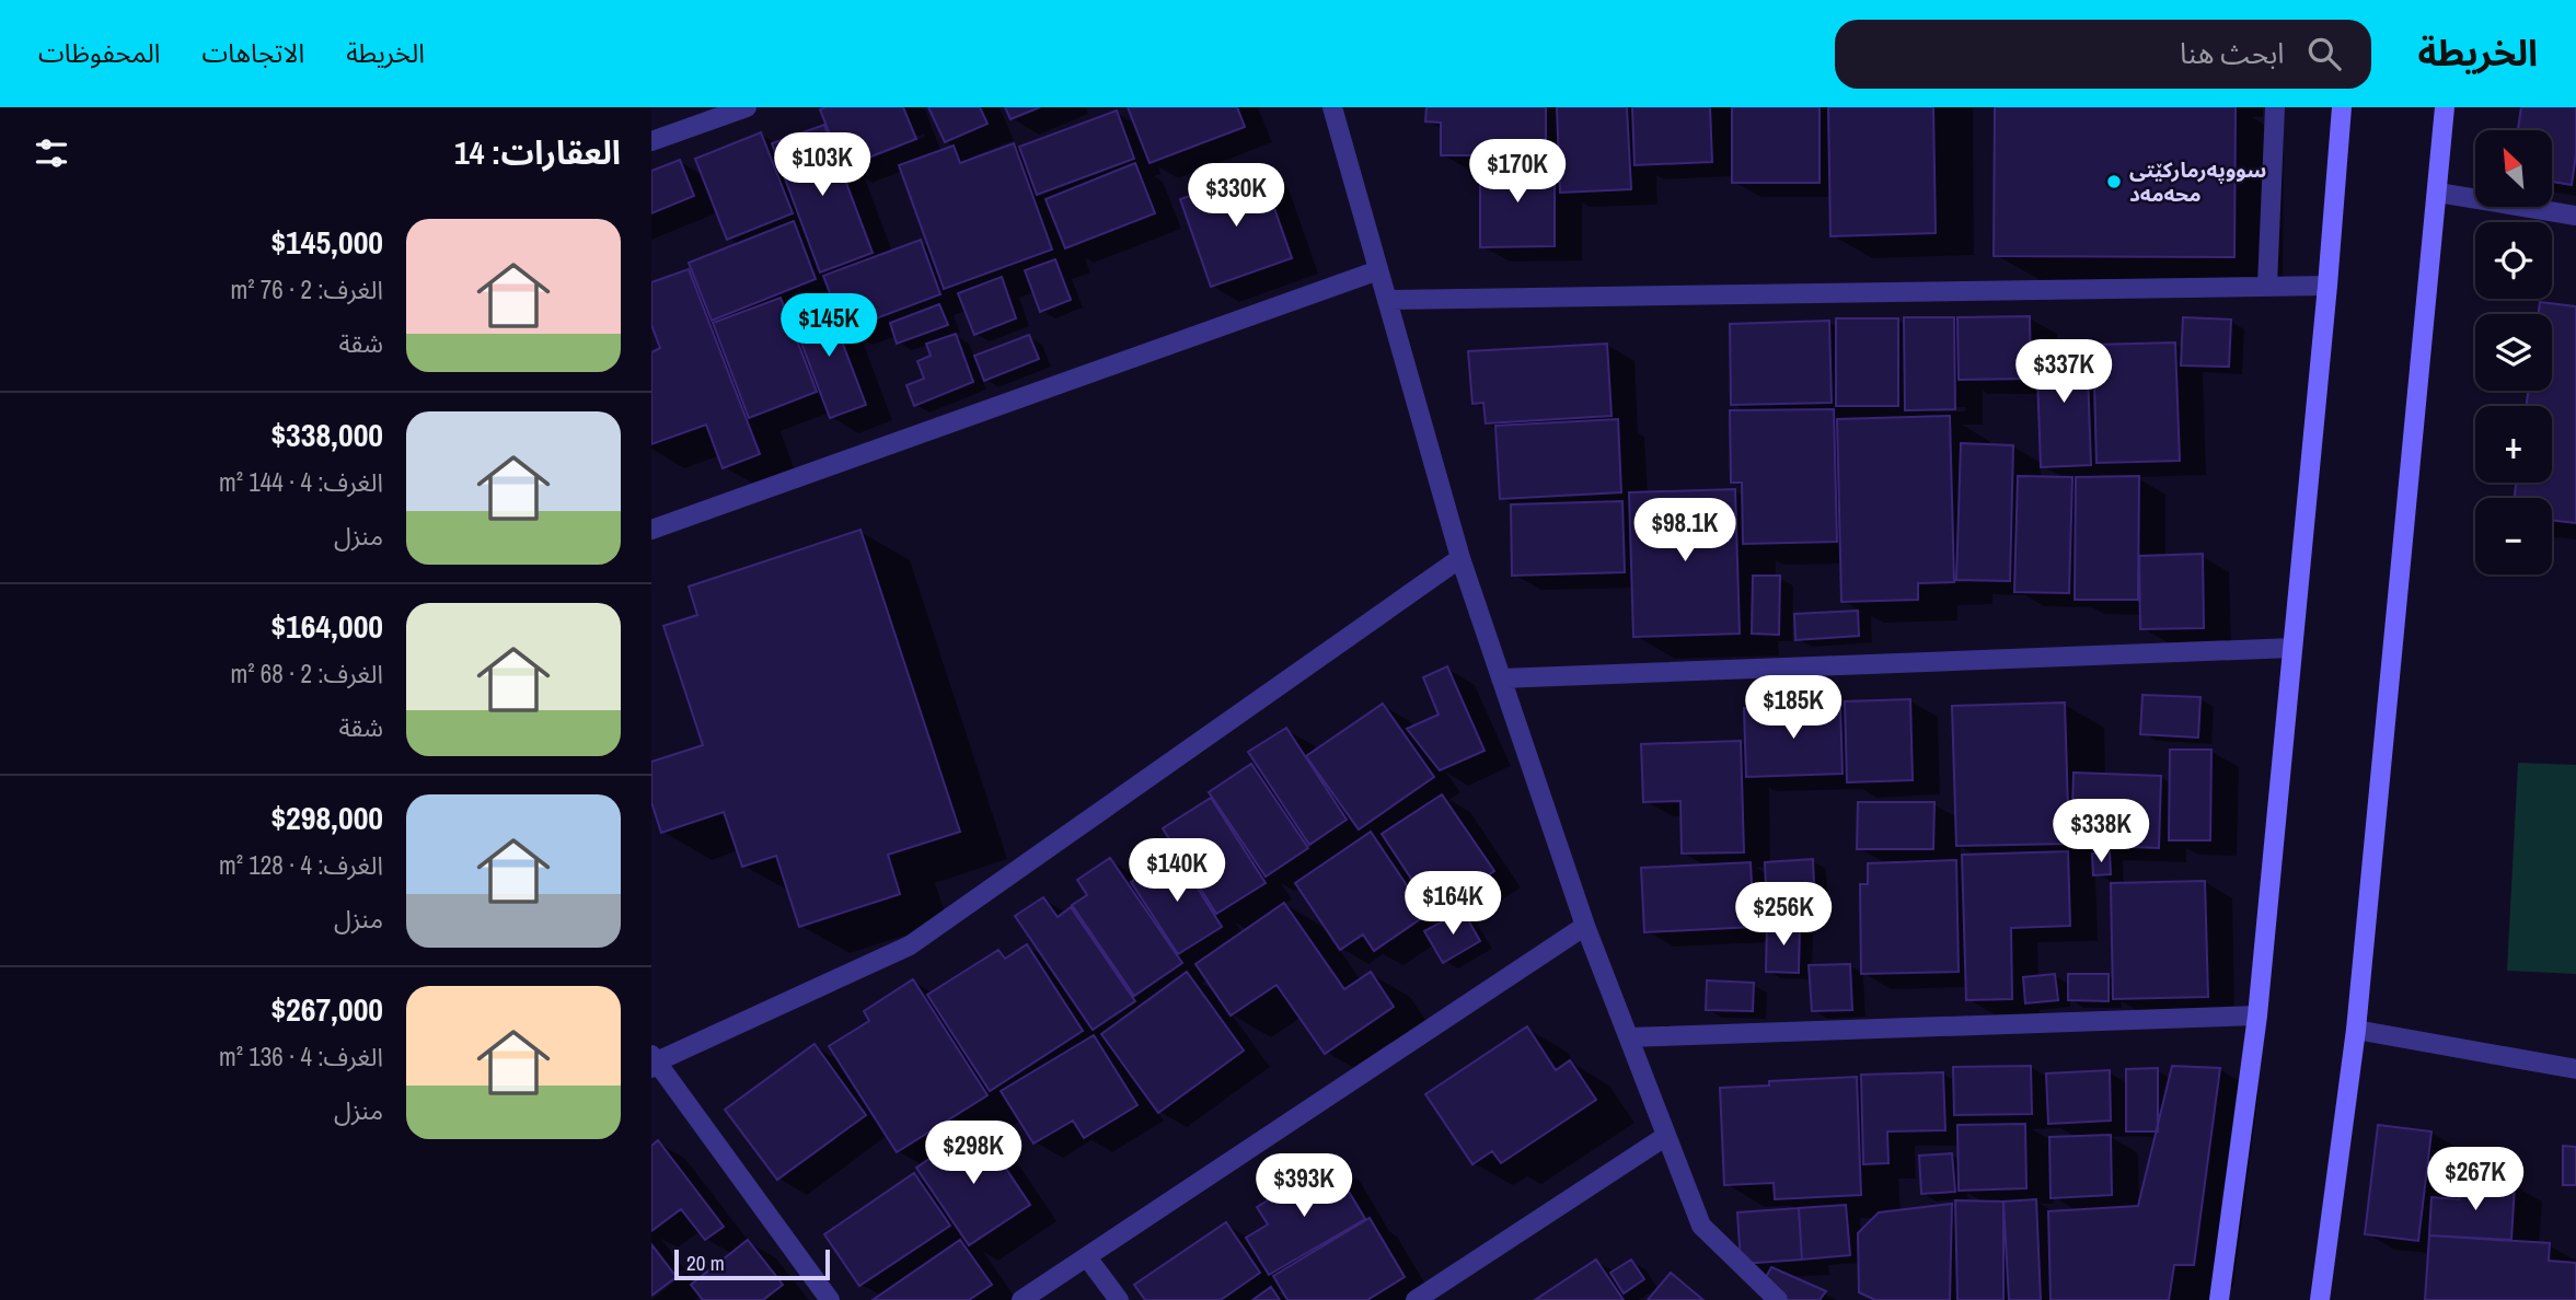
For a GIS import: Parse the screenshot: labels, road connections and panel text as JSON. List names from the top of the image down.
{
  "places": ["سووپەرمارکێتی محەمەد"],
  "scale_bar": "20 m",
  "north": "top left",
  "page": {
    "header": "الخريطة",
    "search": "ابحث هنا",
    "nav": ["الخريطة", "الاتجاهات", "المحفوظات"],
    "heading": "العقارات: 14",
    "map_buttons": ["+", "−"],
    "price": [
      "$103K",
      "$170K",
      "$330K",
      "$145K",
      "$337K",
      "$98.1K",
      "$185K",
      "$338K",
      "$140K",
      "$164K",
      "$256K",
      "$298K",
      "$267K",
      "$393K"
    ],
    "list": [
      {
        "name": "$145,000",
        "note": "الغرف: 2 · 76 m² · شقة"
      },
      {
        "name": "$338,000",
        "note": "الغرف: 4 · 144 m² · منزل"
      },
      {
        "name": "$164,000",
        "note": "الغرف: 2 · 68 m² · شقة"
      },
      {
        "name": "$298,000",
        "note": "الغرف: 4 · 128 m² · منزل"
      },
      {
        "name": "$267,000",
        "note": "الغرف: 4 · 136 m² · منزل"
      }
    ],
    "scale": "20 m"
  }
}
